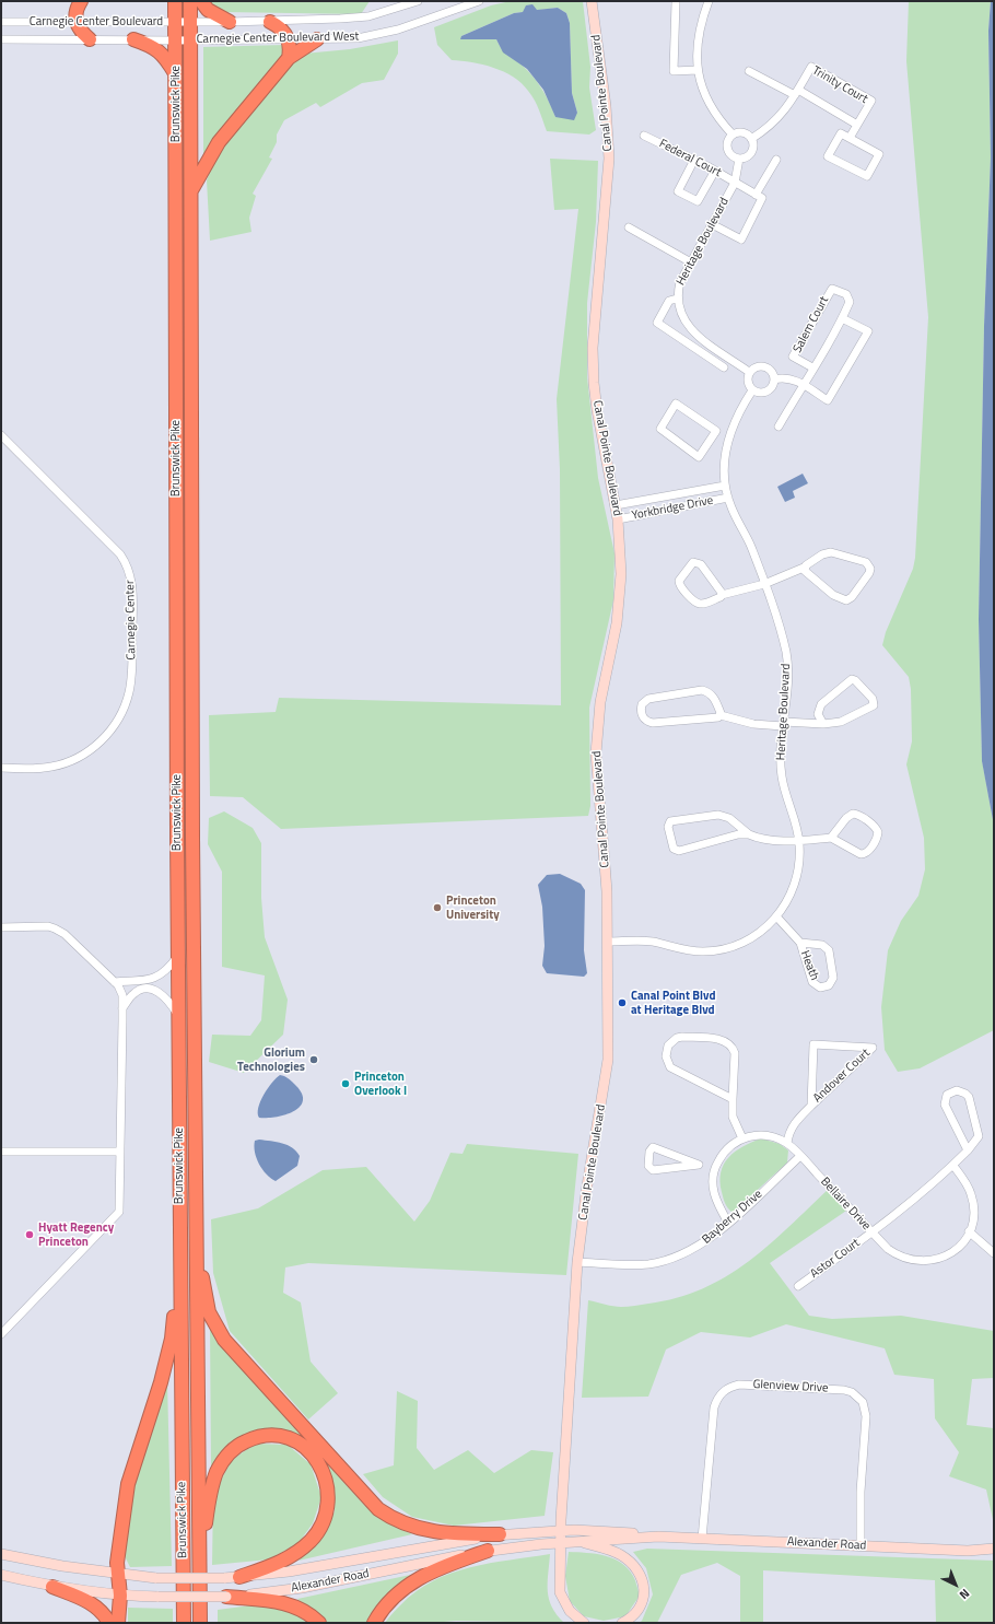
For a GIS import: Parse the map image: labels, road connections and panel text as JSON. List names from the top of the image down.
{
  "streets": {
    "highway": ["Brunswick Pike"],
    "street": [
      "Carnegie Center Boulevard",
      "Carnegie Center Boulevard West",
      "Trinity Court",
      "Canal Pointe Boulevard",
      "Federal Court",
      "Heritage Boulevard",
      "Salem Court",
      "Yorkbridge Drive",
      "Carnegie Center",
      "Heath",
      "Andover Court",
      "Bellaire Drive",
      "Bayberry Drive",
      "Astor Court",
      "Glenview Drive",
      "Alexander Road"
    ]
  },
  "crossings": [
    ["Carnegie Center Boulevard", "Carnegie Center Boulevard West"],
    ["Carnegie Center Boulevard", "Brunswick Pike"],
    ["Carnegie Center Boulevard West", "Brunswick Pike"],
    ["Trinity Court", "Heritage Boulevard"],
    ["Canal Pointe Boulevard", "Heritage Boulevard"],
    ["Canal Pointe Boulevard", "Yorkbridge Drive"],
    ["Canal Pointe Boulevard", "Bayberry Drive"],
    ["Canal Pointe Boulevard", "Alexander Road"],
    ["Federal Court", "Heritage Boulevard"],
    ["Heritage Boulevard", "Salem Court"],
    ["Heritage Boulevard", "Yorkbridge Drive"],
    ["Bellaire Drive", "Bayberry Drive"],
    ["Bellaire Drive", "Astor Court"],
    ["Glenview Drive", "Alexander Road"]
  ],
  "places": [
    "Princeton University",
    "Canal Point Blvd at Heritage Blvd",
    "Glorium Technologies",
    "Princeton Overlook I",
    "Hyatt Regency Princeton"
  ],
  "north": "bottom right"
}
